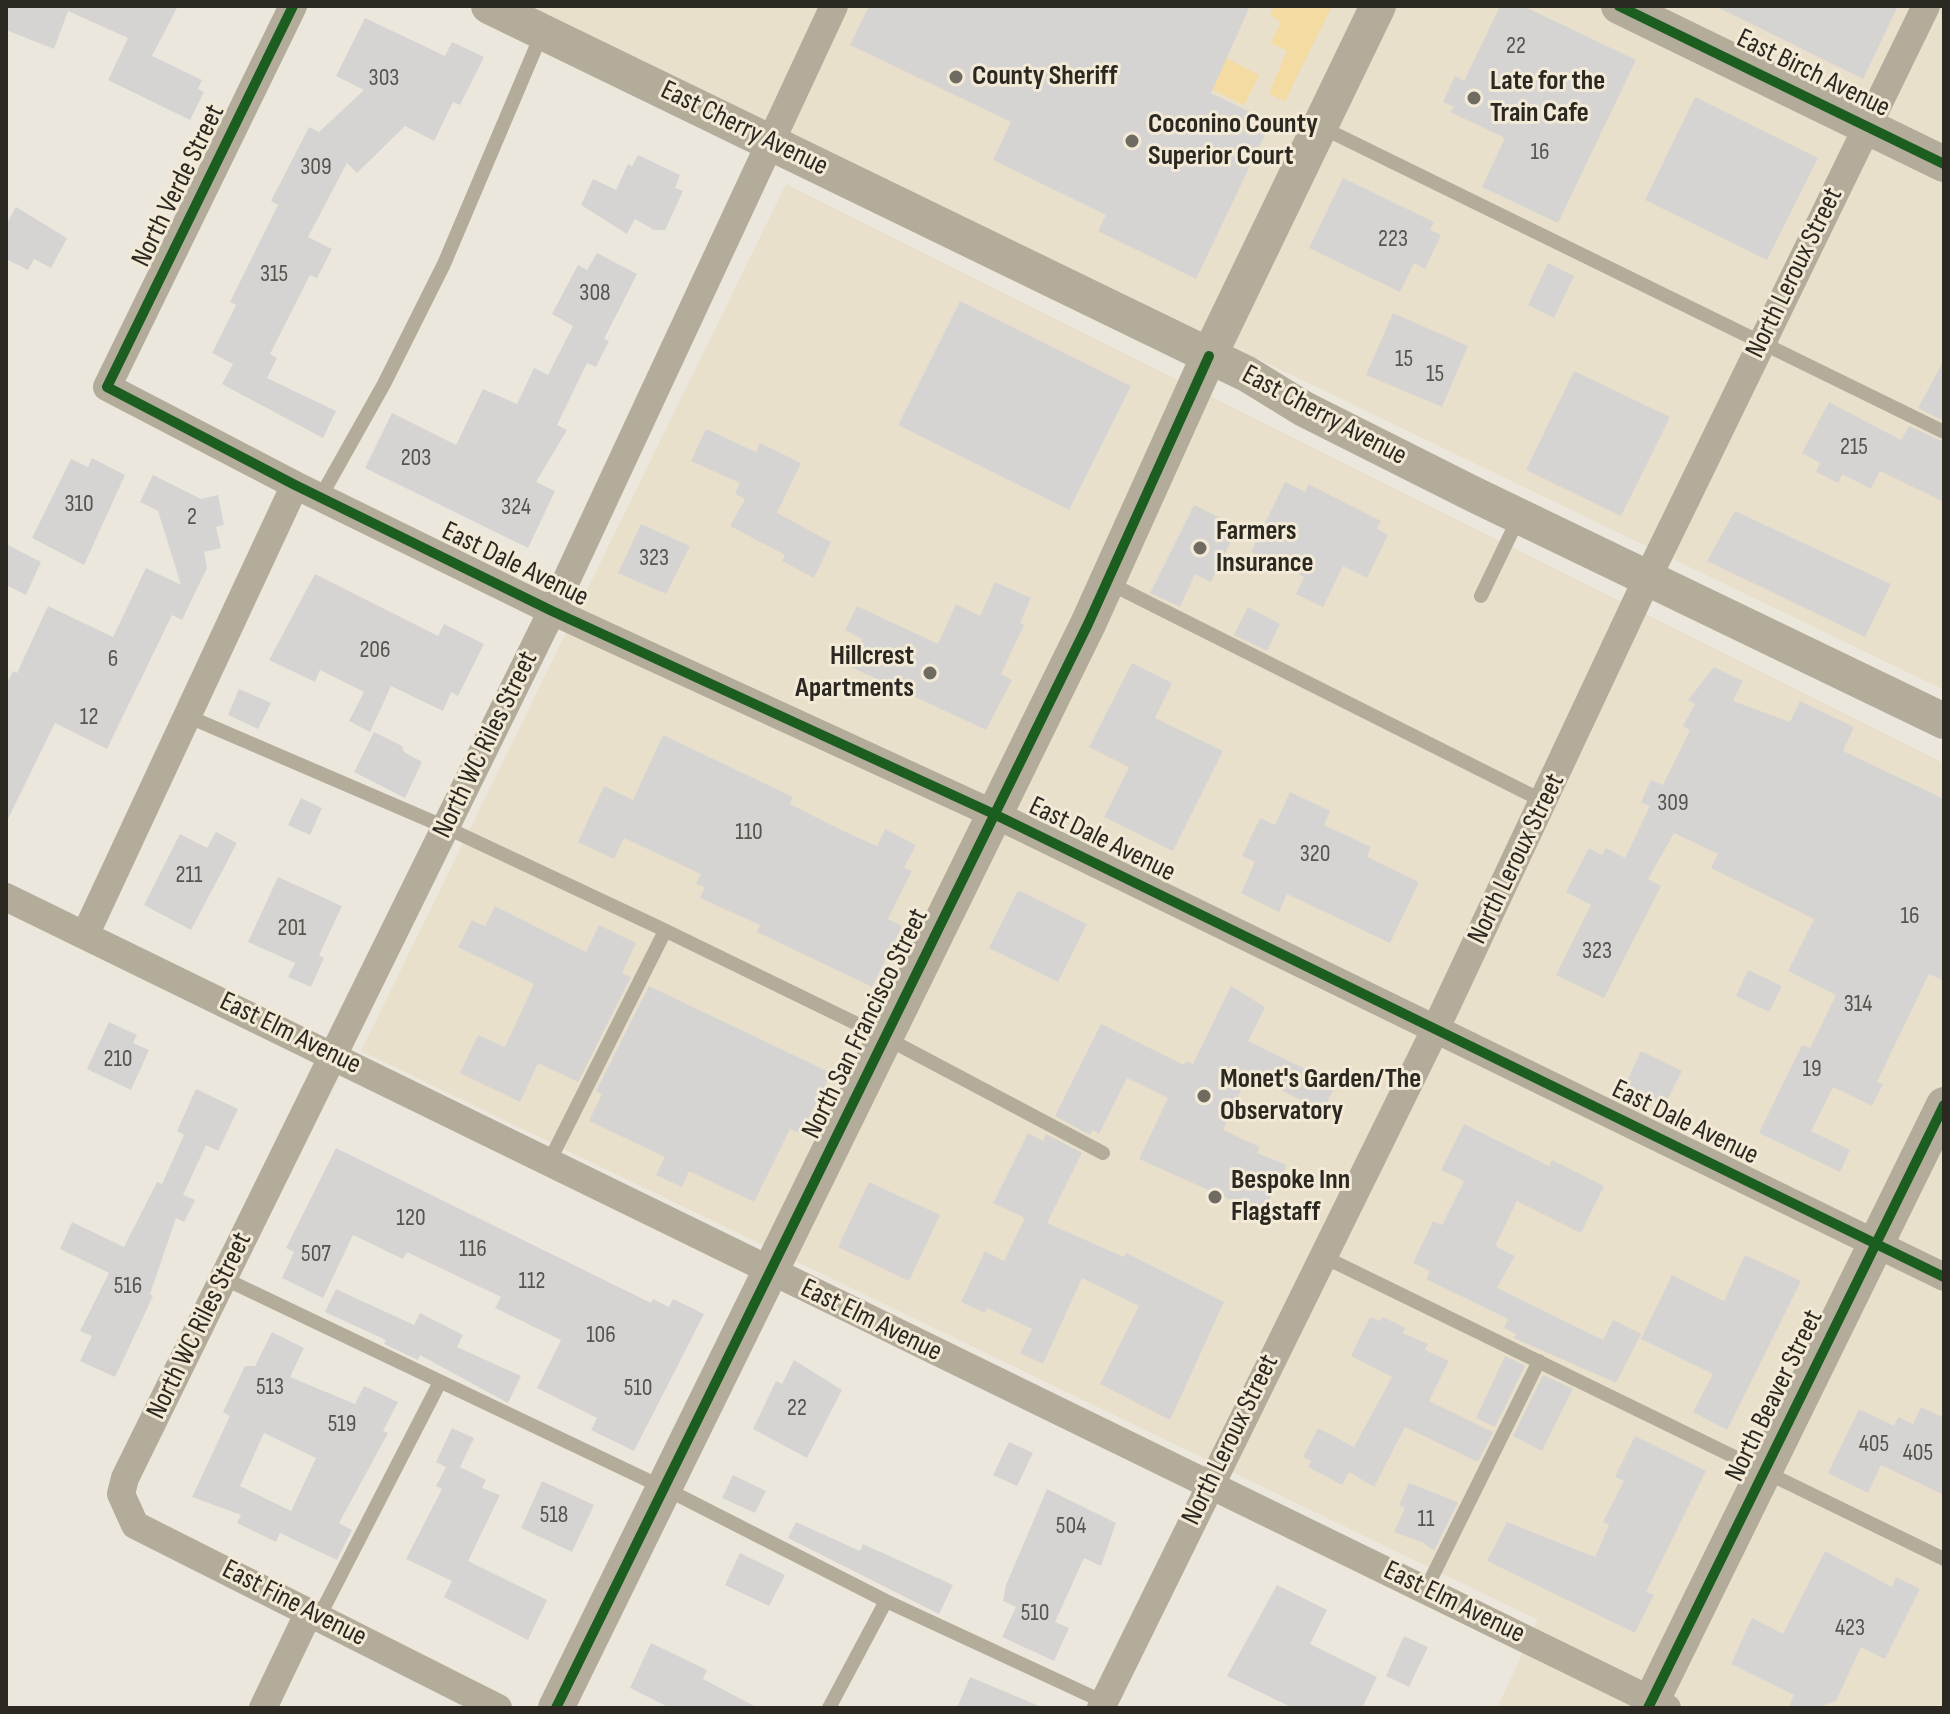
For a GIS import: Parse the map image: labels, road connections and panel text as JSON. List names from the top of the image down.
{
  "streets": {
    "street": [
      "East Birch Avenue",
      "East Cherry Avenue",
      "North Verde Street",
      "North Leroux Street",
      "East Dale Avenue",
      "North WC Riles Street",
      "North San Francisco Street",
      "East Elm Avenue",
      "North Beaver Street",
      "East Fine Avenue"
    ]
  },
  "crossings": [
    ["East Birch Avenue", "North Leroux Street"],
    ["East Cherry Avenue", "North Leroux Street"],
    ["East Cherry Avenue", "North WC Riles Street"],
    ["East Cherry Avenue", "North San Francisco Street"],
    ["North Verde Street", "East Dale Avenue"],
    ["North Leroux Street", "East Dale Avenue"],
    ["North Leroux Street", "East Elm Avenue"],
    ["East Dale Avenue", "North WC Riles Street"],
    ["East Dale Avenue", "North San Francisco Street"],
    ["East Dale Avenue", "North Beaver Street"],
    ["North WC Riles Street", "East Elm Avenue"],
    ["North WC Riles Street", "East Fine Avenue"],
    ["North San Francisco Street", "East Elm Avenue"],
    ["East Elm Avenue", "North Beaver Street"]
  ],
  "places": [
    "County Sheriff",
    "Late for the Train Cafe",
    "Coconino County Superior Court",
    "Farmers Insurance",
    "Hillcrest Apartments",
    "Monet's Garden/The Observatory",
    "Bespoke Inn Flagstaff"
  ],
  "house_numbers": [
    "22",
    "303",
    "16",
    "309",
    "223",
    "315",
    "308",
    "15",
    "15",
    "215",
    "203",
    "310",
    "324",
    "2",
    "323",
    "206",
    "6",
    "12",
    "309",
    "110",
    "320",
    "211",
    "16",
    "201",
    "323",
    "314",
    "210",
    "19",
    "120",
    "116",
    "507",
    "112",
    "516",
    "106",
    "513",
    "510",
    "22",
    "519",
    "405",
    "405",
    "518",
    "11",
    "504",
    "510",
    "423"
  ]
}
